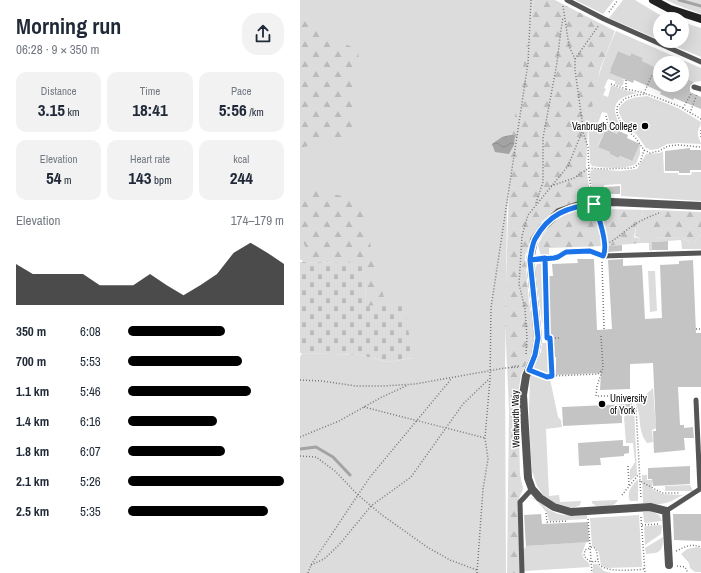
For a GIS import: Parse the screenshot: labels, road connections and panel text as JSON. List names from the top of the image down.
{
  "streets": {
    "street": ["Wentworth Way"]
  },
  "places": ["Vanbrugh College", "University of York"],
  "page": {
    "heading": ["Morning run", "06:28 · 9 × 350 m"],
    "stats": [
      ["Distance", "3.15 km"],
      ["Time", "18:41"],
      ["Pace", "5:56 /km"],
      ["Elevation", "54 m"],
      ["Heart rate", "143 bpm"],
      ["kcal", "244"]
    ],
    "chart": ["Elevation", "174–179 m"],
    "list": [
      {
        "name": "350 m",
        "note": "6:08"
      },
      {
        "name": "700 m",
        "note": "5:53"
      },
      {
        "name": "1.1 km",
        "note": "5:46"
      },
      {
        "name": "1.4 km",
        "note": "6:16"
      },
      {
        "name": "1.8 km",
        "note": "6:07"
      },
      {
        "name": "2.1 km",
        "note": "5:26"
      },
      {
        "name": "2.5 km",
        "note": "5:35"
      }
    ]
  }
}
